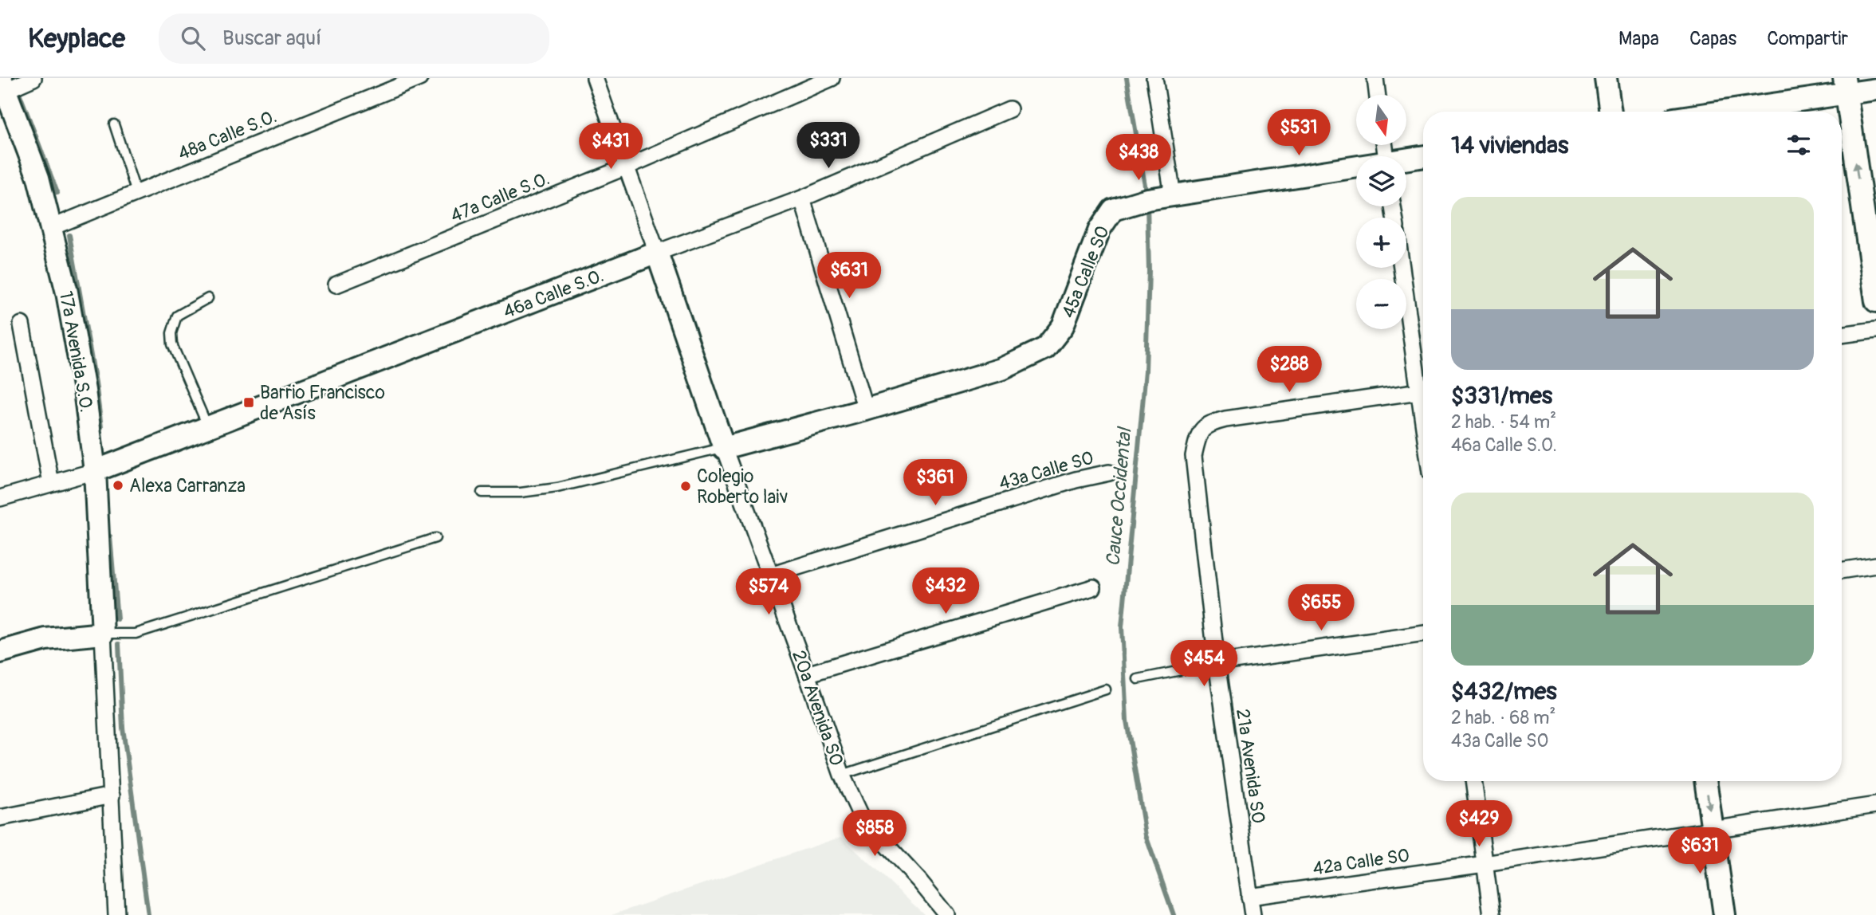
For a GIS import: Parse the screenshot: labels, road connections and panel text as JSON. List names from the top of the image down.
{
  "streets": {
    "street": [
      "48a Calle S.O.",
      "47a Calle S.O.",
      "45a Calle SO",
      "46a Calle S.O.",
      "17a Avenida S.O.",
      "43a Calle SO",
      "20a Avenida SO",
      "21a Avenida SO",
      "42a Calle SO"
    ]
  },
  "crossings": [
    ["48a Calle S.O.", "17a Avenida S.O."],
    ["45a Calle SO", "20a Avenida SO"],
    ["46a Calle S.O.", "17a Avenida S.O."],
    ["46a Calle S.O.", "20a Avenida SO"],
    ["43a Calle SO", "20a Avenida SO"],
    ["21a Avenida SO", "42a Calle SO"]
  ],
  "water": ["Cauce Occidental"],
  "places": {
    "transit": ["Barrio Francisco de Asís"],
    "other": ["Alexa Carranza", "Colegio Roberto laiv"]
  },
  "north": "bottom",
  "page": {
    "header": "Keyplace",
    "search": "Buscar aquí",
    "nav": ["Mapa", "Capas", "Compartir"],
    "map_buttons": ["+", "−"],
    "price": [
      "$531",
      "$331",
      "$431",
      "$438",
      "$631",
      "$288",
      "$361",
      "$432",
      "$574",
      "$655",
      "$454",
      "$429",
      "$858",
      "$631"
    ],
    "heading": "14 viviendas",
    "list": [
      {
        "name": "$331/mes",
        "note": "2 hab. · 54 m² · 46a Calle S.O."
      },
      {
        "name": "$432/mes",
        "note": "2 hab. · 68 m² · 43a Calle SO"
      }
    ]
  }
}
